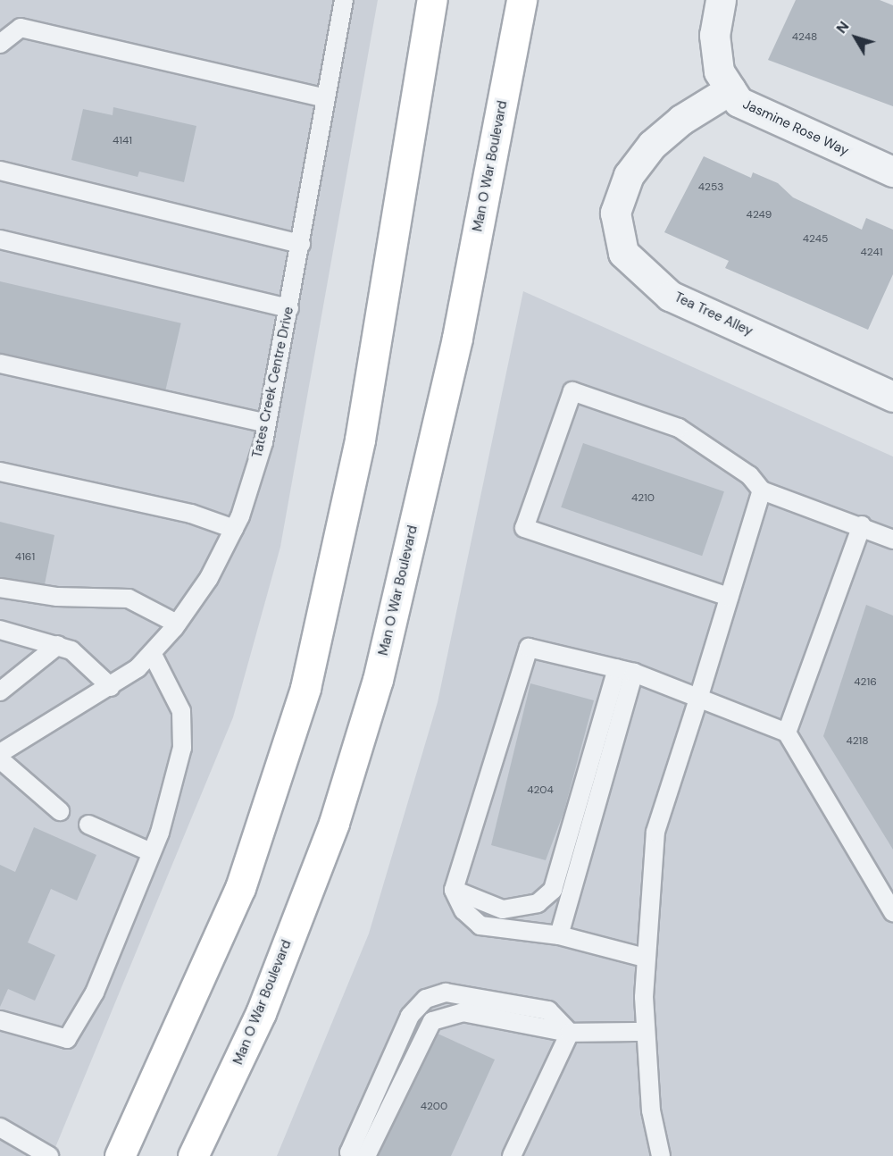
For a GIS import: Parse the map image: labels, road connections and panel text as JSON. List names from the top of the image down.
{
  "streets": {
    "main road": ["Man O War Boulevard"],
    "street": ["Jasmine Rose Way", "Tea Tree Alley"],
    "lane": ["Tates Creek Centre Drive"]
  },
  "crossings": [
    ["Jasmine Rose Way", "Tea Tree Alley"]
  ],
  "house_numbers": [
    "4248",
    "4141",
    "4253",
    "4249",
    "4245",
    "4241",
    "4210",
    "4161",
    "4216",
    "4218",
    "4204",
    "4200"
  ],
  "north": "top left"
}
